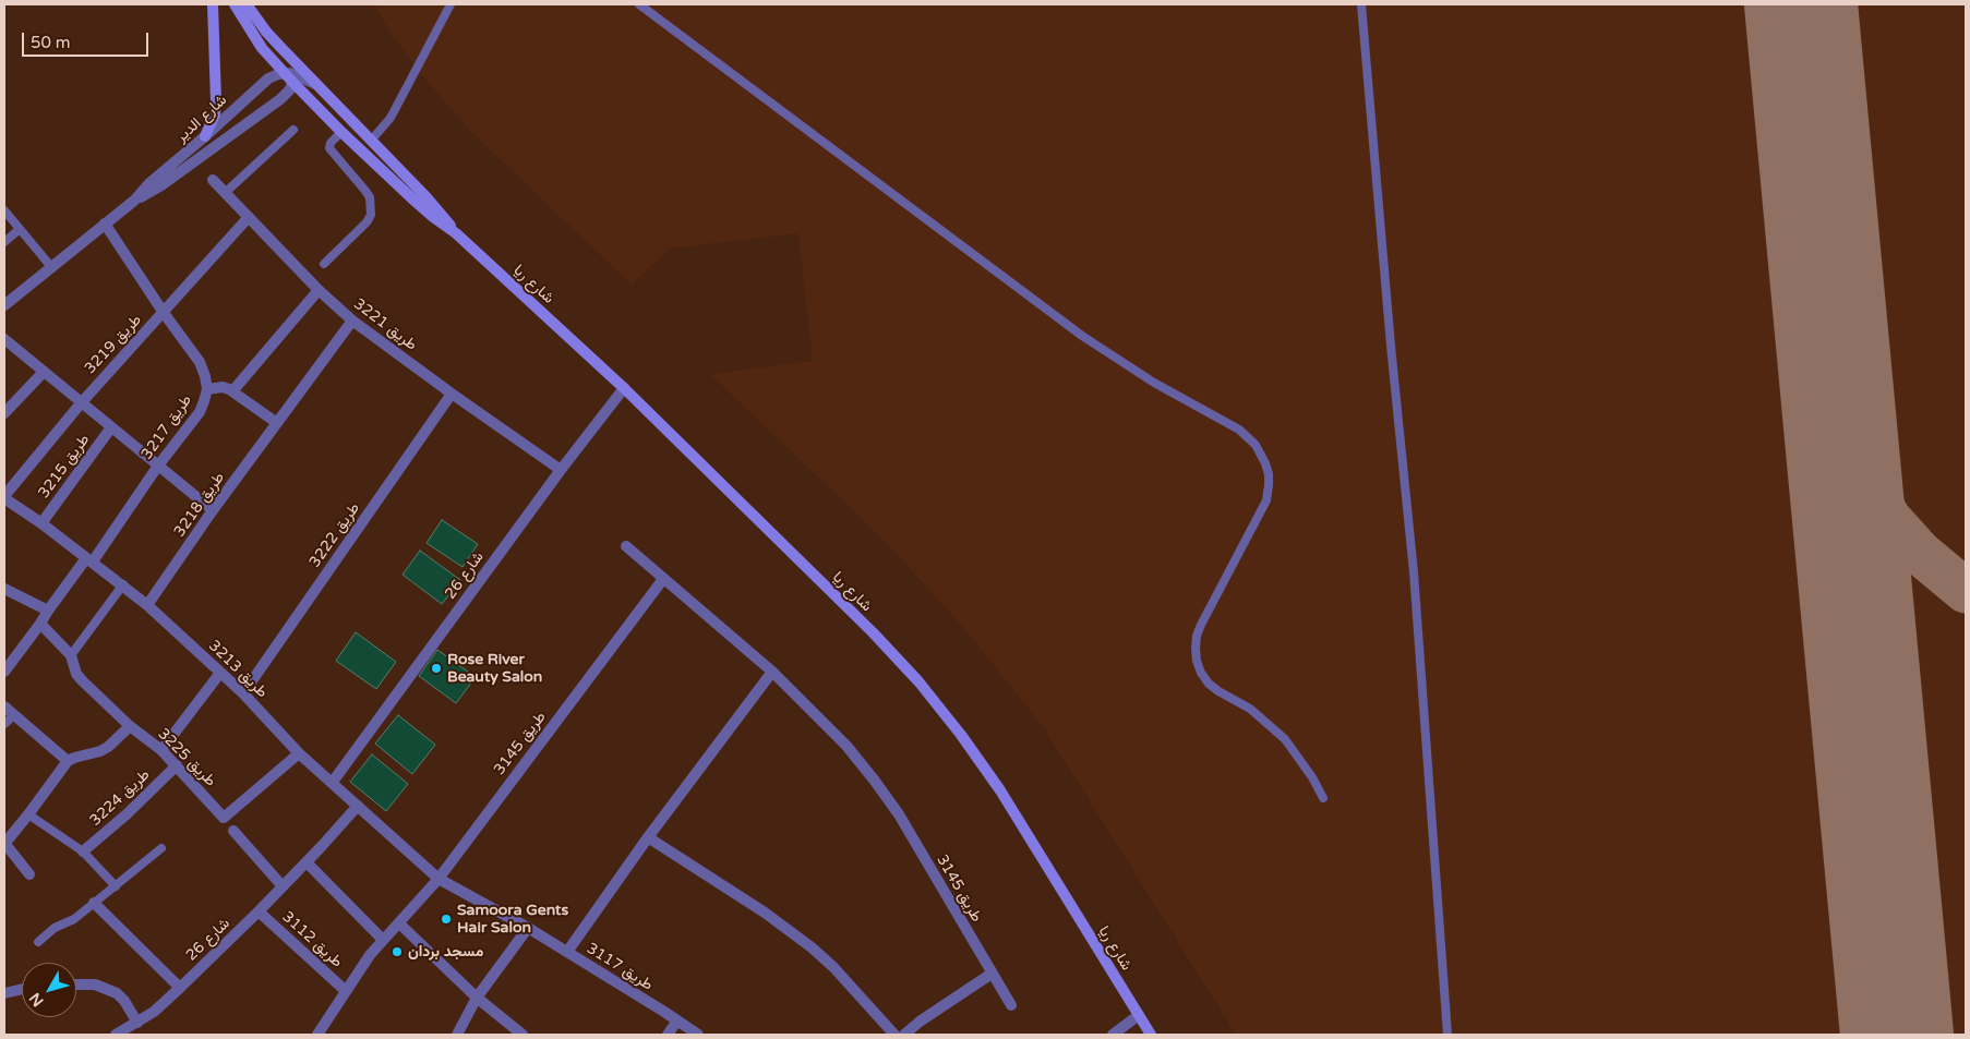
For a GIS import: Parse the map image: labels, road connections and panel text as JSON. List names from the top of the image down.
{
  "streets": {
    "main road": ["شارع ريا"],
    "street": [
      "شارع الدير",
      "طريق 3221",
      "طريق 3219",
      "طريق 3217",
      "طريق 3215",
      "طريق 3218",
      "طريق 3222",
      "شارع 26",
      "طريق 3213",
      "طريق 3145",
      "طريق 3225",
      "طريق 3224",
      "طريق 3112",
      "طريق 3117"
    ]
  },
  "crossings": [
    ["شارع الدير", "شارع ريا"],
    ["شارع الدير", "طريق 3217"],
    ["شارع ريا", "شارع 26"],
    ["طريق 3221", "طريق 3219"],
    ["طريق 3221", "طريق 3218"],
    ["طريق 3221", "طريق 3222"],
    ["طريق 3221", "شارع 26"],
    ["طريق 3219", "طريق 3217"],
    ["طريق 3219", "طريق 3215"],
    ["طريق 3219", "طريق 3213"],
    ["طريق 3217", "طريق 3215"],
    ["طريق 3217", "طريق 3213"],
    ["طريق 3217", "طريق 3225"],
    ["طريق 3215", "طريق 3218"],
    ["طريق 3215", "طريق 3213"],
    ["طريق 3218", "طريق 3213"],
    ["طريق 3222", "طريق 3213"],
    ["شارع 26", "طريق 3213"],
    ["شارع 26", "طريق 3112"],
    ["طريق 3213", "طريق 3145"],
    ["طريق 3213", "طريق 3225"],
    ["طريق 3213", "طريق 3117"],
    ["طريق 3145", "طريق 3112"],
    ["طريق 3145", "طريق 3117"],
    ["طريق 3225", "طريق 3224"]
  ],
  "places": ["Rose River Beauty Salon", "Samoora Gents Hair Salon", "مسجد بردان"],
  "scale_bar": "50 m",
  "north": "bottom left"
}
